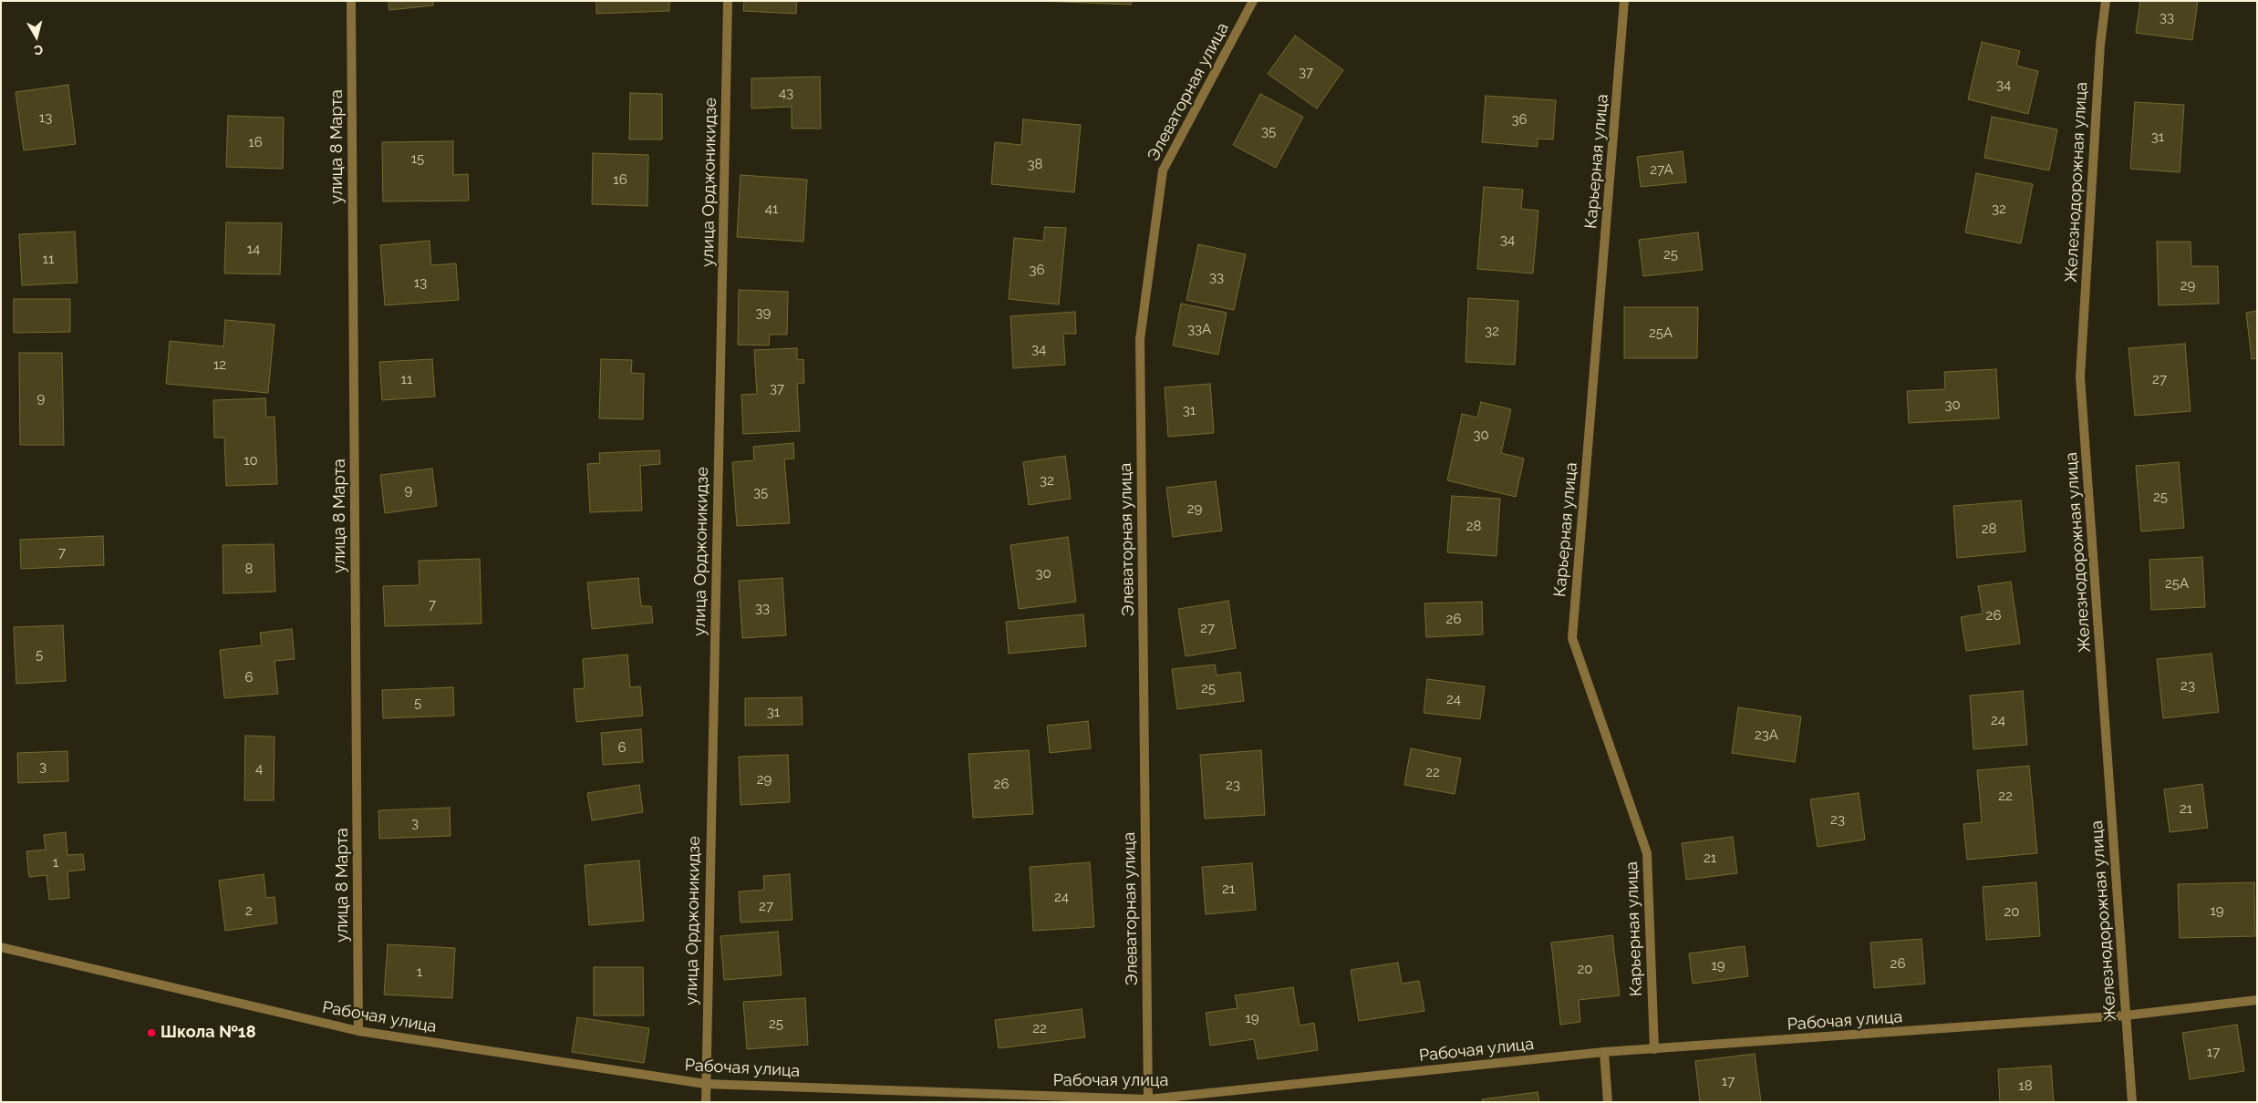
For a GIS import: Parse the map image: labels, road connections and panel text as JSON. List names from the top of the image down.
{
  "streets": {
    "street": [
      "Элеваторная улица",
      "улица 8 Марта",
      "Карьерная улица",
      "улица Орджоникидзе",
      "Железнодорожная улица",
      "Рабочая улица"
    ]
  },
  "crossings": [
    ["Элеваторная улица", "Рабочая улица"],
    ["улица 8 Марта", "Рабочая улица"],
    ["Карьерная улица", "Рабочая улица"],
    ["улица Орджоникидзе", "Рабочая улица"],
    ["Железнодорожная улица", "Рабочая улица"]
  ],
  "places": ["Школа №18"],
  "house_numbers": [
    "33",
    "37",
    "34",
    "43",
    "13",
    "36",
    "35",
    "31",
    "16",
    "15",
    "38",
    "27А",
    "16",
    "41",
    "32",
    "34",
    "14",
    "25",
    "11",
    "36",
    "33",
    "13",
    "29",
    "39",
    "33А",
    "32",
    "25А",
    "34",
    "12",
    "11",
    "27",
    "37",
    "9",
    "30",
    "31",
    "30",
    "10",
    "32",
    "9",
    "35",
    "25",
    "29",
    "28",
    "28",
    "7",
    "8",
    "30",
    "25А",
    "7",
    "33",
    "26",
    "26",
    "27",
    "5",
    "6",
    "23",
    "25",
    "24",
    "5",
    "31",
    "24",
    "23А",
    "6",
    "3",
    "4",
    "22",
    "29",
    "26",
    "23",
    "22",
    "21",
    "23",
    "3",
    "21",
    "1",
    "21",
    "24",
    "27",
    "2",
    "19",
    "20",
    "26",
    "19",
    "20",
    "1",
    "19",
    "25",
    "22",
    "17",
    "17",
    "18"
  ],
  "north": "bottom"
}
